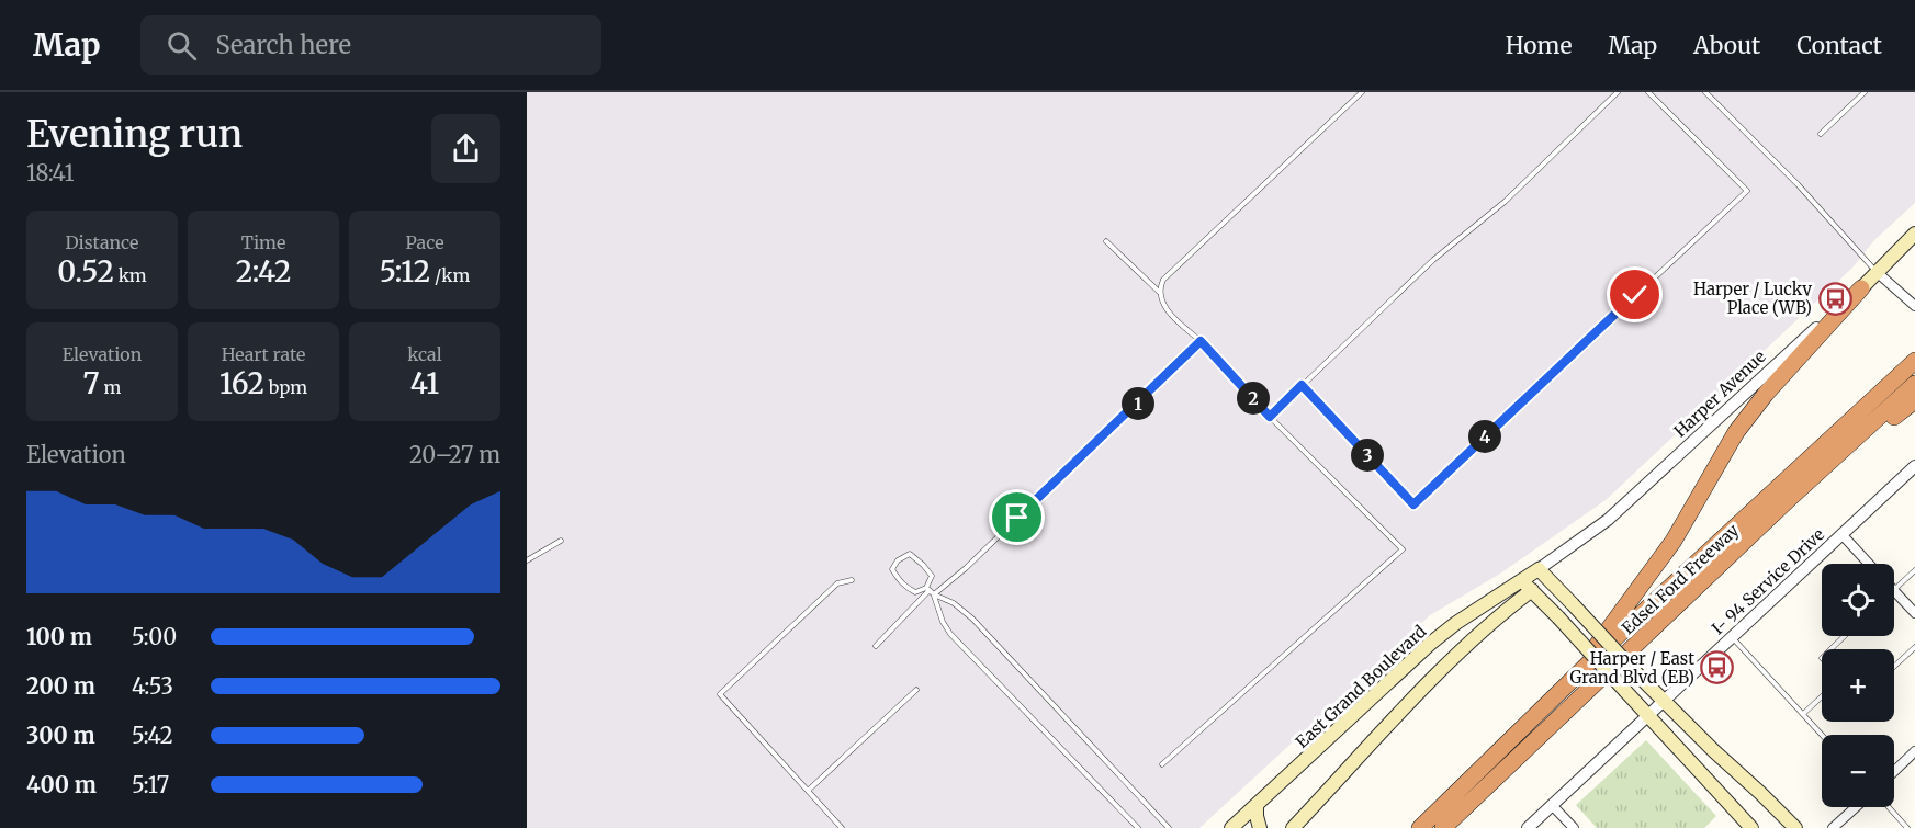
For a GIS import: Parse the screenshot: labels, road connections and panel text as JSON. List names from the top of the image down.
{
  "streets": {
    "highway": ["Edsel Ford Freeway"],
    "main road": ["Harper Avenue", "East Grand Boulevard"],
    "street": ["I- 94 Service Drive"]
  },
  "crossings": [
    ["Harper Avenue", "East Grand Boulevard"]
  ],
  "places": {
    "bus stop": ["Harper / Lucky Place (WB)", "Harper / East Grand Blvd (EB)"]
  },
  "page": {
    "header": "Map",
    "search": "Search here",
    "nav": [
      "Home",
      "Map",
      "About",
      "Contact"
    ],
    "heading": ["Evening run", "18:41"],
    "stats": [
      ["Distance", "0.52 km"],
      ["Time", "2:42"],
      ["Pace", "5:12 /km"],
      ["Elevation", "7 m"],
      ["Heart rate", "162 bpm"],
      ["kcal", "41"]
    ],
    "pins": [
      "2",
      "1",
      "4",
      "3"
    ],
    "chart": ["Elevation", "20–27 m"],
    "map_buttons": ["+", "−"],
    "list": [
      {
        "name": "100 m",
        "note": "5:00"
      },
      {
        "name": "200 m",
        "note": "4:53"
      },
      {
        "name": "300 m",
        "note": "5:42"
      },
      {
        "name": "400 m",
        "note": "5:17"
      }
    ]
  }
}
